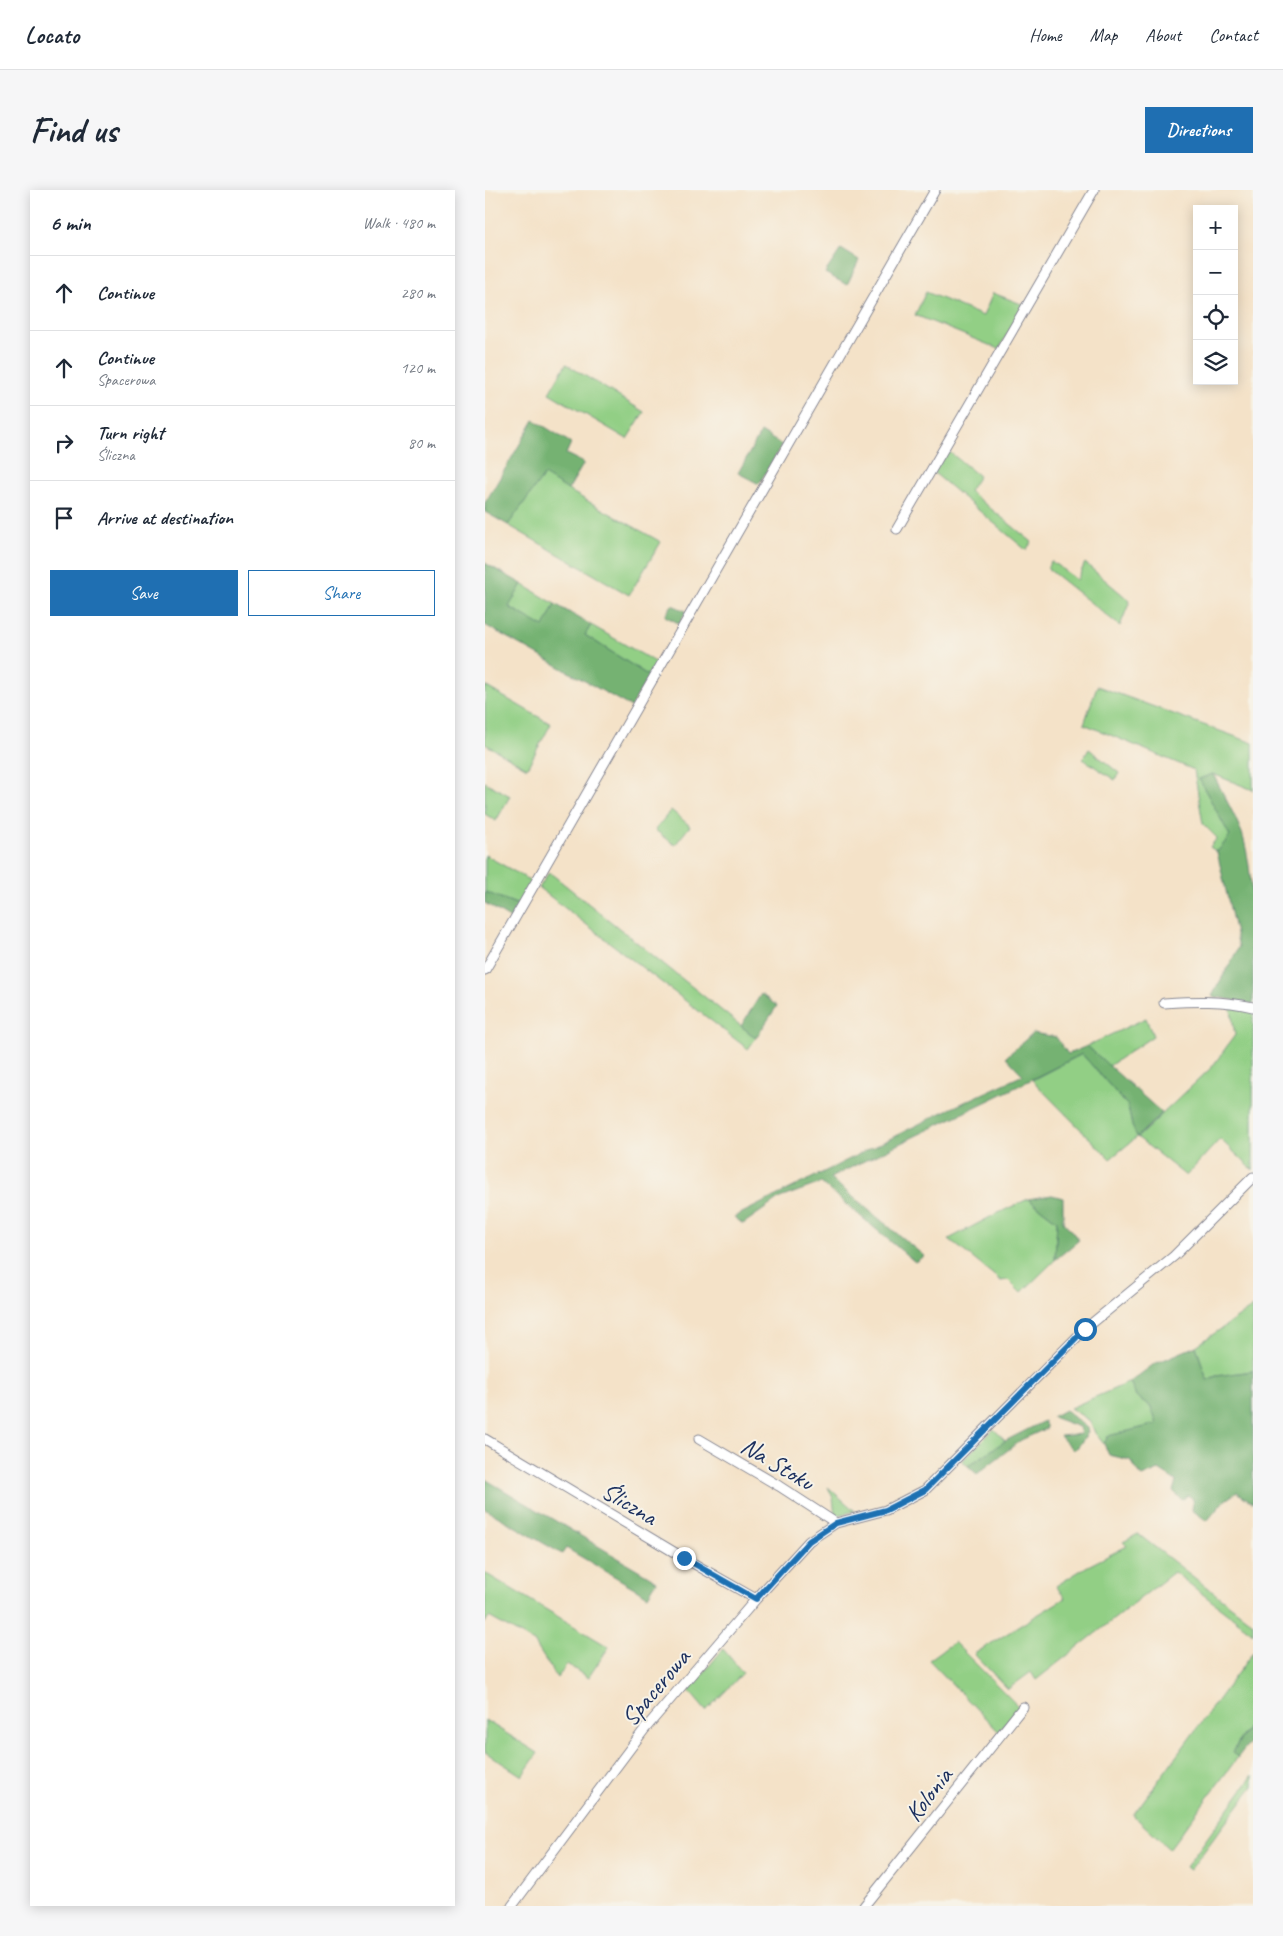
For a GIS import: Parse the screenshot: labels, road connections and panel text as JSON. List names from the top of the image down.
{
  "streets": {
    "street": [
      "Na Stoku",
      "Śliczna",
      "Spacerowa",
      "Kolonia"
    ]
  },
  "crossings": [
    ["Na Stoku", "Spacerowa"],
    ["Śliczna", "Spacerowa"]
  ],
  "page": {
    "header": "Locato",
    "nav": [
      "Home",
      "Map",
      "About",
      "Contact"
    ],
    "buttons": [
      "Directions",
      ["Save", "Share"]
    ],
    "title": "Find us",
    "heading": ["6 min", "Walk · 480 m"],
    "map_buttons": ["+", "−"],
    "list": [
      ["Continue", "280 m"],
      ["Continue", "Spacerowa", "120 m"],
      ["Turn right", "Śliczna", "80 m"],
      "Arrive at destination"
    ]
  }
}
